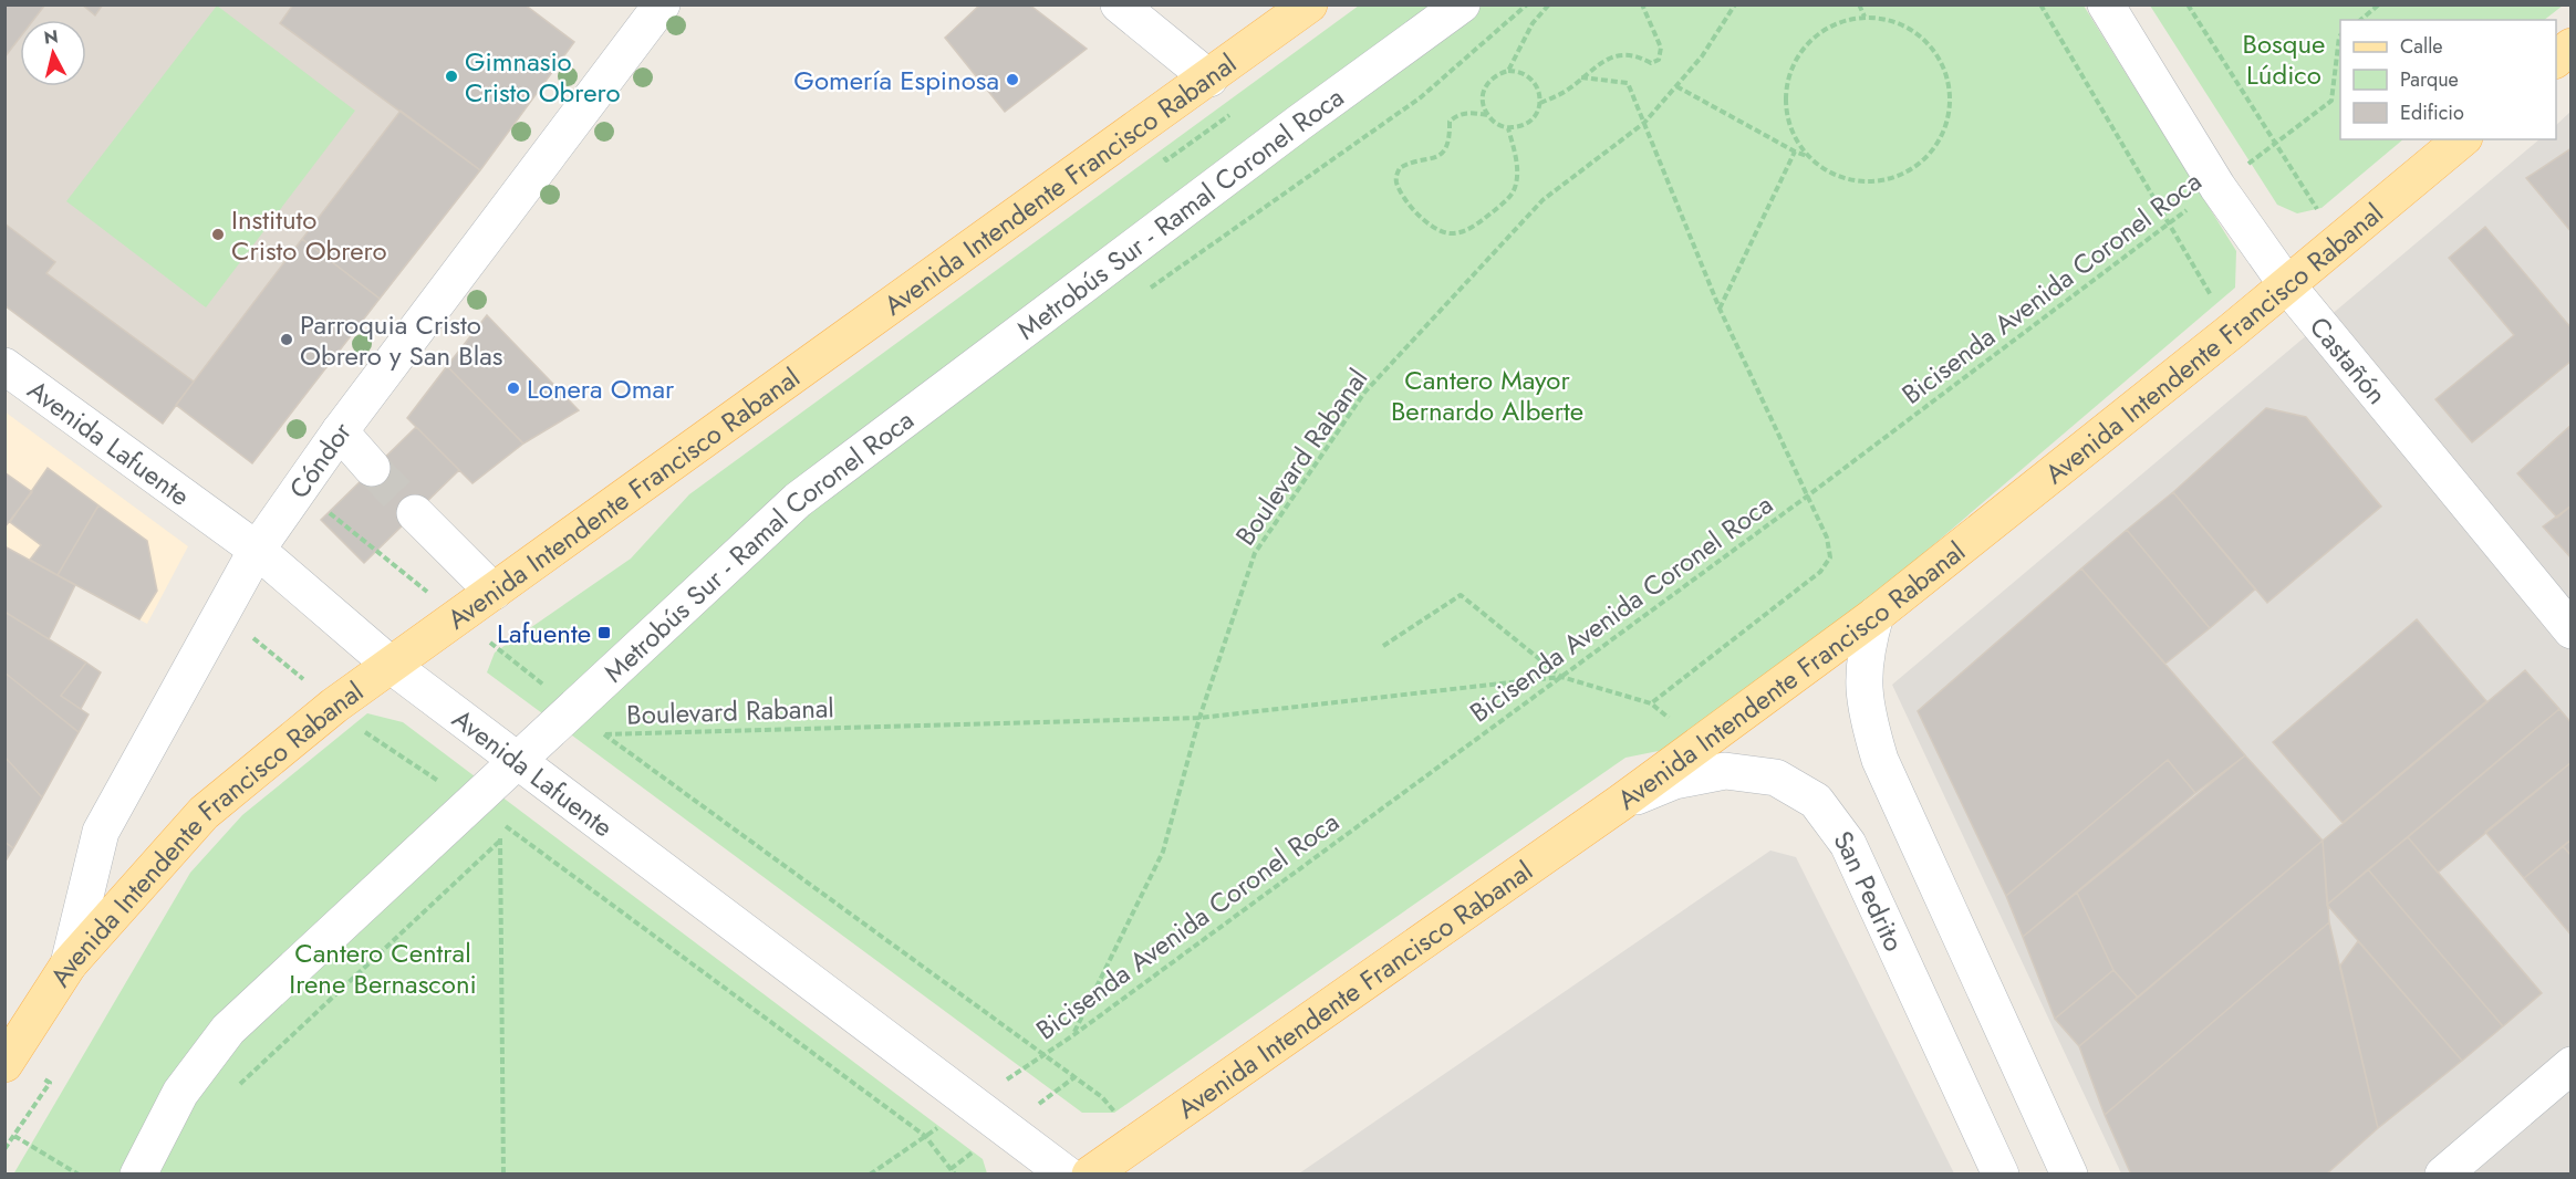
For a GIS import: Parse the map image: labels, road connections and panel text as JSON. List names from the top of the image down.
{
  "streets": {
    "main road": ["Avenida Intendente Francisco Rabanal"],
    "street": [
      "Metrobús Sur - Ramal Coronel Roca",
      "Castañón",
      "Avenida Lafuente",
      "Cóndor",
      "San Pedrito"
    ],
    "path": ["Bicisenda Avenida Coronel Roca", "Boulevard Rabanal"]
  },
  "crossings": [
    ["Avenida Intendente Francisco Rabanal", "Castañón"],
    ["Avenida Intendente Francisco Rabanal", "Avenida Lafuente"],
    ["Avenida Intendente Francisco Rabanal", "Cóndor"],
    ["Avenida Intendente Francisco Rabanal", "San Pedrito"],
    ["Metrobús Sur - Ramal Coronel Roca", "Avenida Lafuente"],
    ["Bicisenda Avenida Coronel Roca", "Castañón"],
    ["Bicisenda Avenida Coronel Roca", "Avenida Lafuente"],
    ["Bicisenda Avenida Coronel Roca", "Boulevard Rabanal"],
    ["Avenida Lafuente", "Cóndor"]
  ],
  "parks": ["Bosque Lúdico", "Cantero Mayor Bernardo Alberte", "Cantero Central Irene Bernasconi"],
  "places": {
    "other": [
      "Gimnasio Cristo Obrero",
      "Gomería Espinosa",
      "Instituto Cristo Obrero",
      "Parroquia Cristo Obrero y San Blas",
      "Lonera Omar"
    ],
    "transit": ["Lafuente"]
  },
  "legend": ["Calle", "Parque", "Edificio"],
  "north": "top"
}
